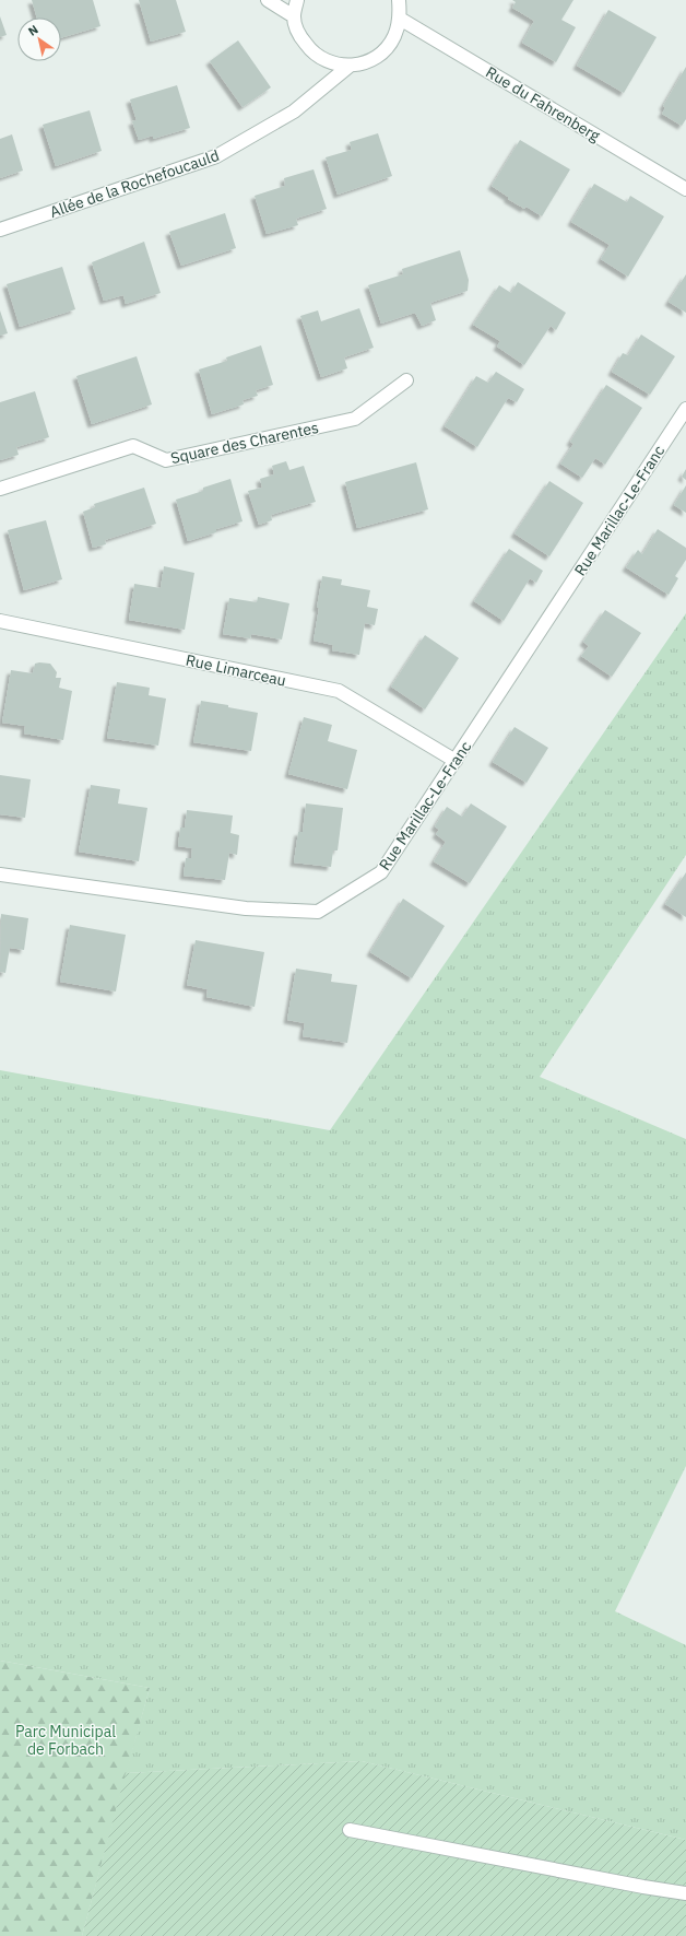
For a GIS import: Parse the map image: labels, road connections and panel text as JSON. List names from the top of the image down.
{
  "streets": {
    "street": [
      "Rue du Fahrenberg",
      "Allée de la Rochefoucauld",
      "Square des Charentes",
      "Rue Marillac-Le-Franc",
      "Rue Limarceau"
    ]
  },
  "crossings": [
    ["Rue Marillac-Le-Franc", "Rue Limarceau"]
  ],
  "parks": ["Parc Municipal de Forbach"],
  "north": "top left"
}
